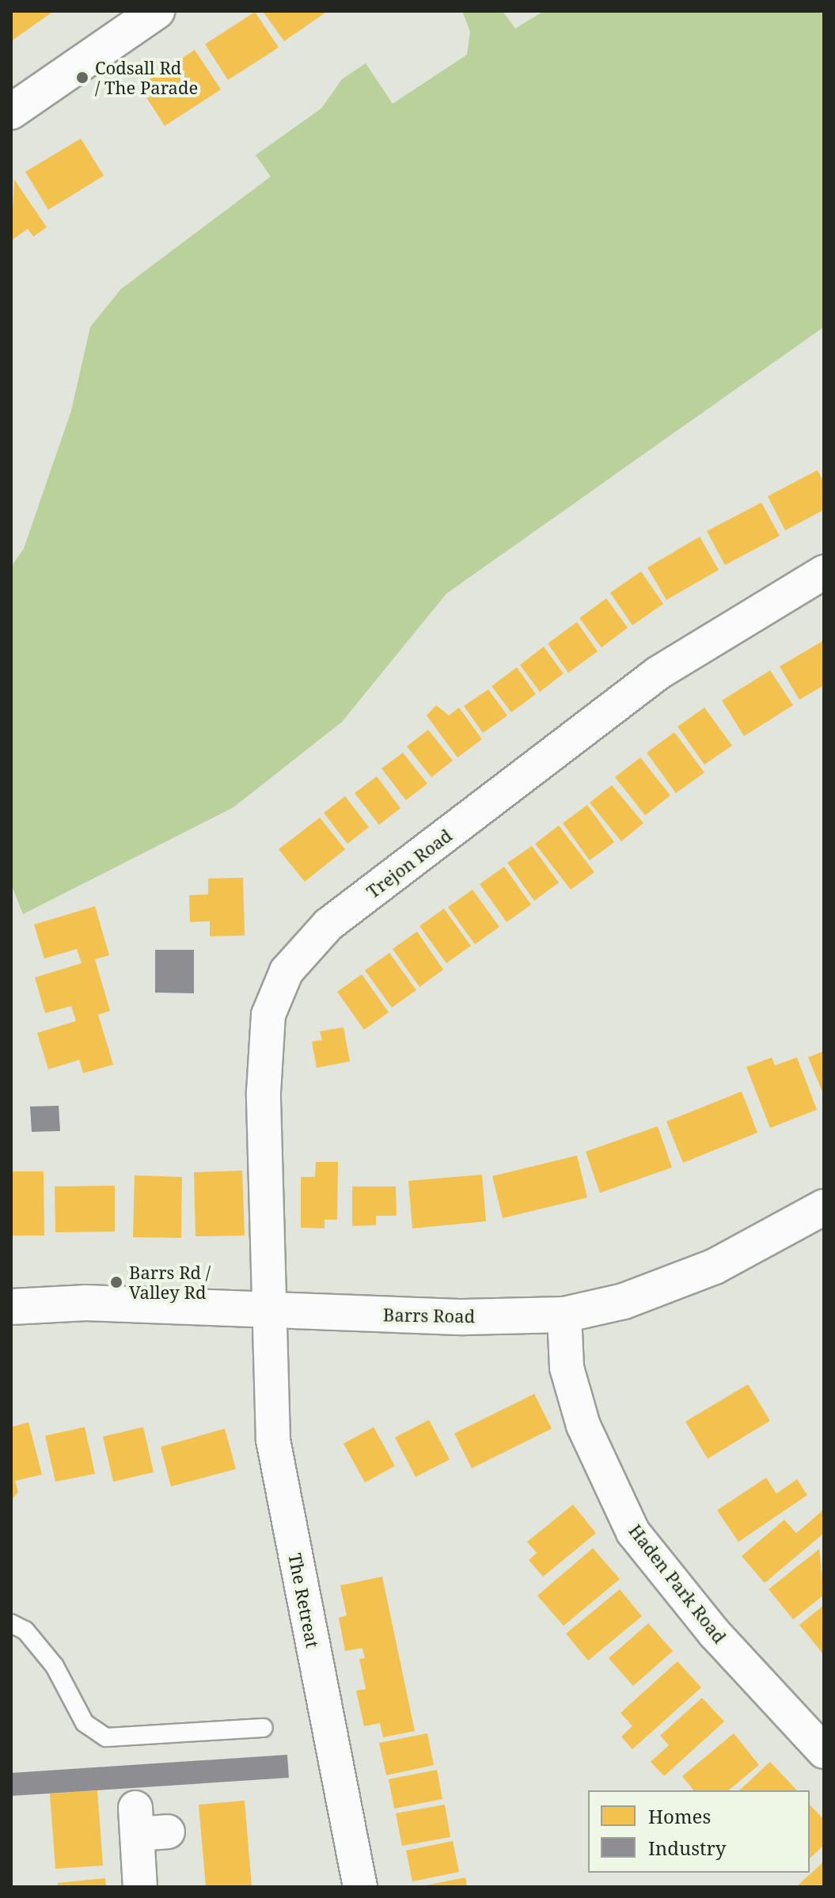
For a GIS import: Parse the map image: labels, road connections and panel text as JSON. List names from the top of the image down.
{
  "streets": {
    "street": [
      "Trejon Road",
      "Barrs Road",
      "Haden Park Road",
      "The Retreat"
    ]
  },
  "crossings": [
    ["Trejon Road", "Barrs Road"],
    ["Trejon Road", "The Retreat"],
    ["Barrs Road", "Haden Park Road"],
    ["Barrs Road", "The Retreat"]
  ],
  "places": ["Codsall Rd / The Parade", "Barrs Rd / Valley Rd"],
  "legend": ["Homes", "Industry"]
}
